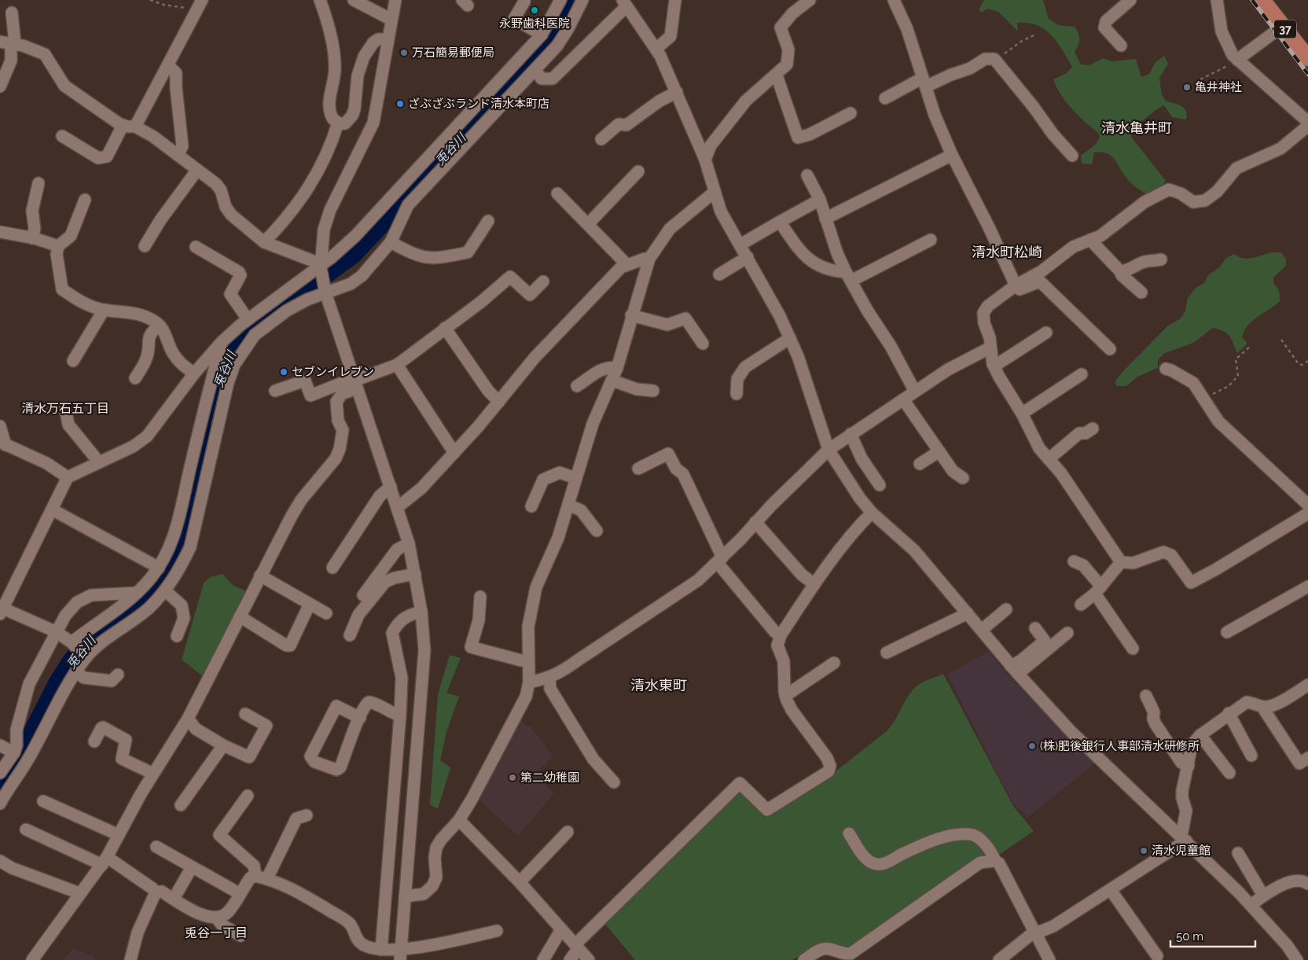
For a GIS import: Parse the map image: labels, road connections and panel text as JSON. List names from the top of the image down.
{
  "streets": {
    "main road": ["37"]
  },
  "districts": [
    "清水亀井町",
    "清水町松崎",
    "清水万石五丁目",
    "清水東町",
    "兎谷一丁目"
  ],
  "water": ["兎谷川"],
  "places": [
    "永野歯科医院",
    "万石簡易郵便局",
    "亀井神社",
    "ざぶざぶランド清水本町店",
    "セブンイレブン",
    "(株)肥後銀行人事部清水研修所",
    "第二幼稚園",
    "清水児童館"
  ],
  "scale_bar": "50 m"
}
